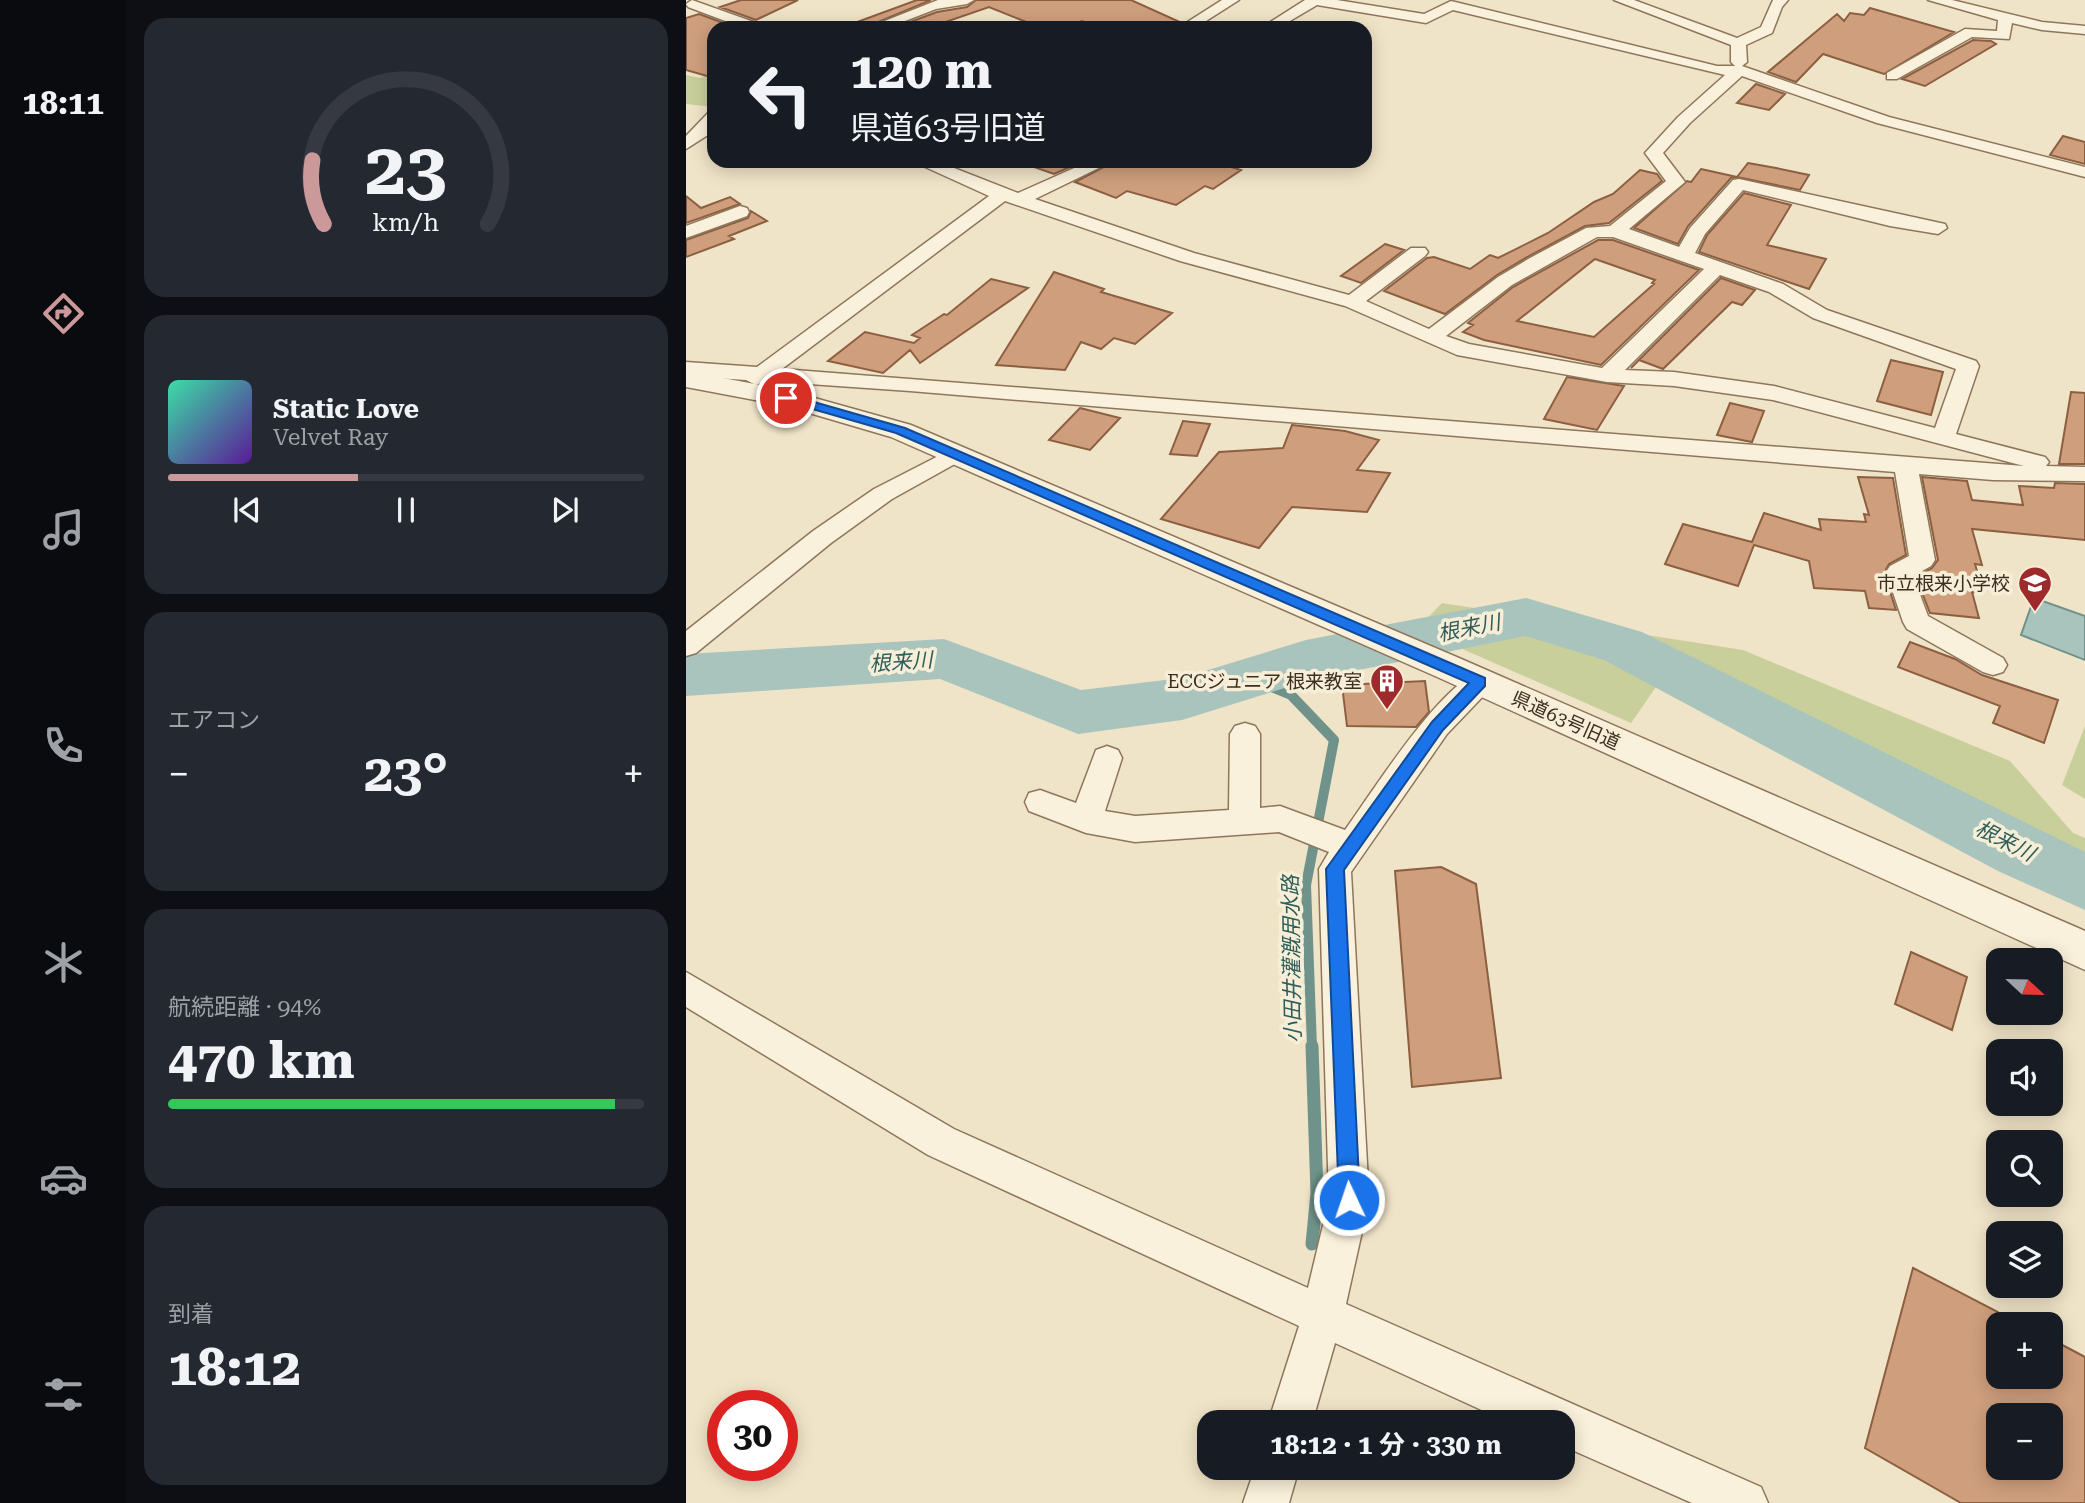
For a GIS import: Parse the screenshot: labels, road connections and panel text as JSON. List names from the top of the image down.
{
  "streets": {
    "street": ["県道63号旧道"]
  },
  "water": ["根来川", "小田井灌漑用水路"],
  "places": {
    "school or university": ["市立根来小学校"],
    "building": ["ECCジュニア 根来教室"]
  },
  "north": "right",
  "page": {
    "tabs": "18:11",
    "turn": ["120 m", "県道63号旧道"],
    "song": ["Static Love", "Velvet Ray"],
    "tile": [
      "エアコン",
      ["航続距離 · 94%", "470 km"],
      ["到着", "18:12"]
    ],
    "heat": ["−", "23°", "+"],
    "map_buttons": ["+", "−"],
    "limit": "30",
    "trip": "18:12 · 1 分 · 330 m",
    "gauge": ["23", "km/h"]
  }
}
